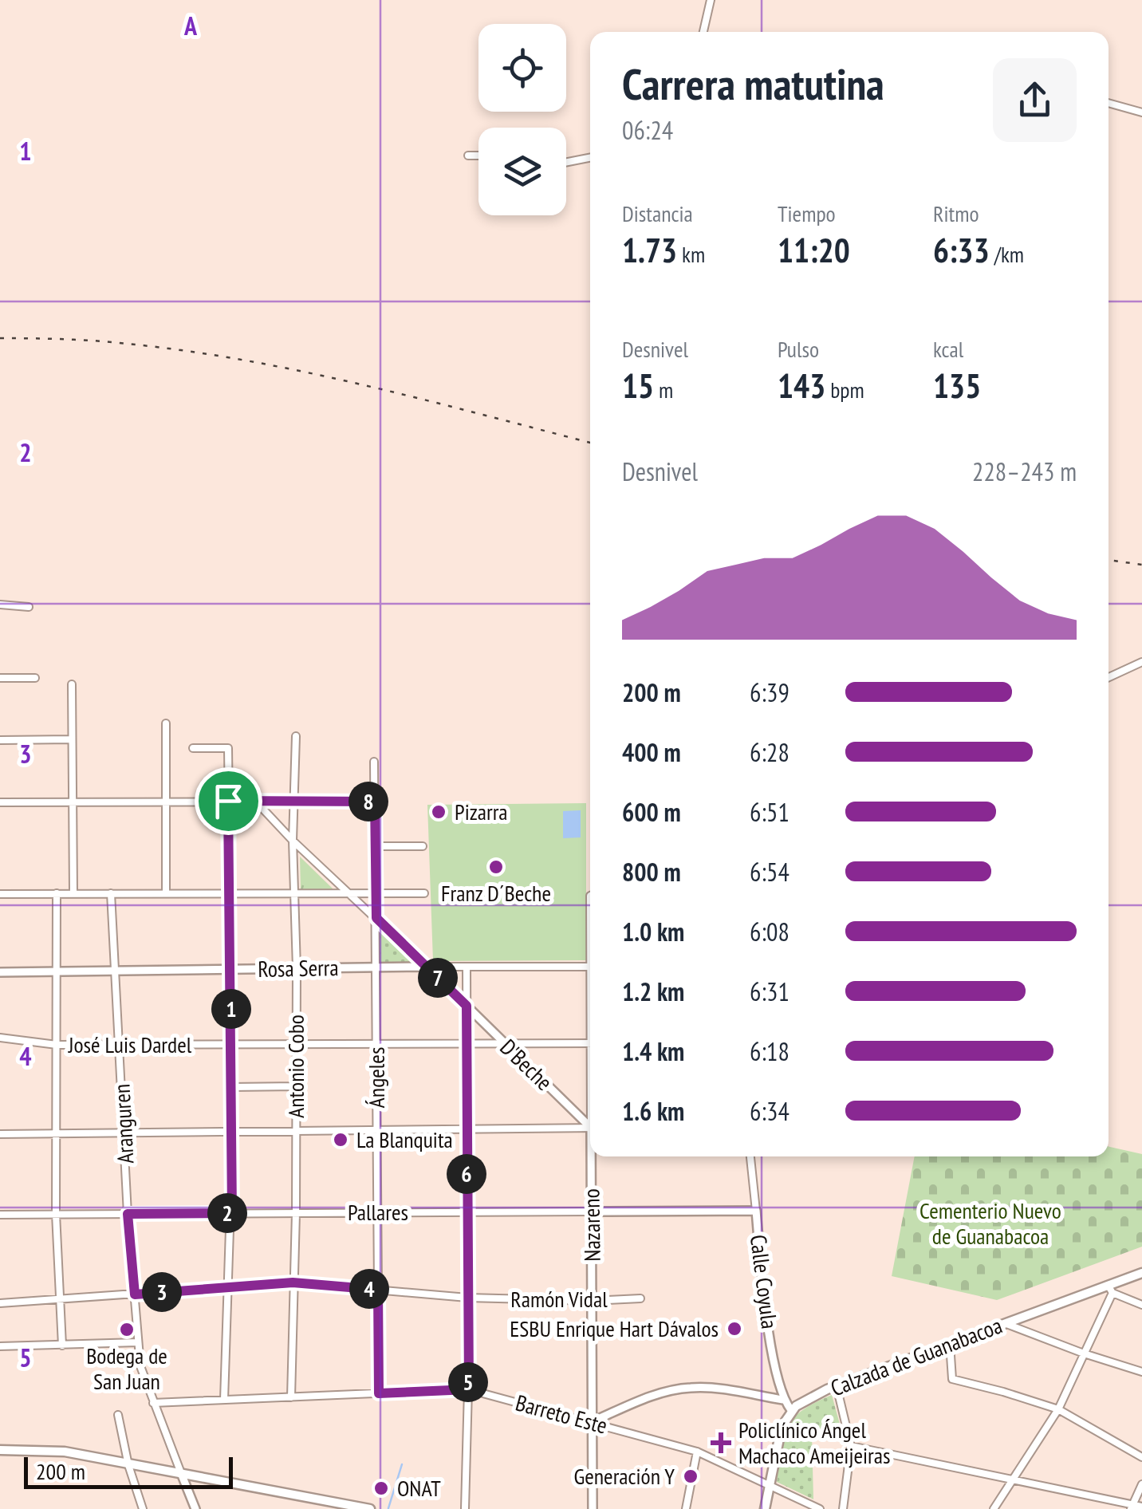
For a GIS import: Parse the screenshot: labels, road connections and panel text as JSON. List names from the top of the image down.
{
  "streets": {
    "main road": ["Calzada de Guanabacoa"],
    "street": [
      "Rosa Serra",
      "José Luis Dardel",
      "D'Beche",
      "Antonio Cobo",
      "Ángeles",
      "Aranguren",
      "Pallares",
      "Nazareno",
      "Calle Coyula",
      "Ramón Vidal",
      "Barreto Este"
    ]
  },
  "crossings": [
    ["Rosa Serra", "D'Beche"],
    ["Rosa Serra", "Antonio Cobo"],
    ["Rosa Serra", "Ángeles"],
    ["Rosa Serra", "Aranguren"],
    ["José Luis Dardel", "D'Beche"],
    ["José Luis Dardel", "Antonio Cobo"],
    ["José Luis Dardel", "Ángeles"],
    ["José Luis Dardel", "Aranguren"],
    ["D'Beche", "Antonio Cobo"],
    ["D'Beche", "Ángeles"],
    ["Antonio Cobo", "Pallares"],
    ["Antonio Cobo", "Ramón Vidal"],
    ["Antonio Cobo", "Barreto Este"],
    ["Ángeles", "Pallares"],
    ["Ángeles", "Ramón Vidal"],
    ["Ángeles", "Barreto Este"],
    ["Aranguren", "Pallares"],
    ["Aranguren", "Ramón Vidal"],
    ["Aranguren", "Barreto Este"],
    ["Pallares", "Nazareno"],
    ["Pallares", "Calle Coyula"],
    ["Nazareno", "Ramón Vidal"],
    ["Nazareno", "Barreto Este"],
    ["Calle Coyula", "Calzada de Guanabacoa"]
  ],
  "parks": ["Cementerio Nuevo de Guanabacoa"],
  "places": {
    "other": [
      "Pizarra",
      "Franz D´Beche",
      "La Blanquita",
      "ESBU Enrique Hart Dávalos",
      "Bodega de San Juan",
      "Generación Y",
      "ONAT"
    ],
    "health": ["Policlínico Ángel Machaco Ameijeiras"]
  },
  "scale_bar": "200 m",
  "page": {
    "heading": ["Carrera matutina", "06:24"],
    "stats": [
      ["Distancia", "1.73 km"],
      ["Tiempo", "11:20"],
      ["Ritmo", "6:33 /km"],
      ["Desnivel", "15 m"],
      ["Pulso", "143 bpm"],
      ["kcal", "135"]
    ],
    "chart": ["Desnivel", "228–243 m"],
    "list": [
      {
        "name": "200 m",
        "note": "6:39"
      },
      {
        "name": "400 m",
        "note": "6:28"
      },
      {
        "name": "600 m",
        "note": "6:51"
      },
      {
        "name": "800 m",
        "note": "6:54"
      },
      {
        "name": "1.0 km",
        "note": "6:08"
      },
      {
        "name": "1.2 km",
        "note": "6:31"
      },
      {
        "name": "1.4 km",
        "note": "6:18"
      },
      {
        "name": "1.6 km",
        "note": "6:34"
      }
    ],
    "pins": [
      "8",
      "7",
      "1",
      "6",
      "2",
      "4",
      "3",
      "5"
    ],
    "scale": "200 m"
  },
  "grid": {
    "columns": ["A"],
    "rows": [
      "1",
      "2",
      "3",
      "4",
      "5"
    ]
  }
}
